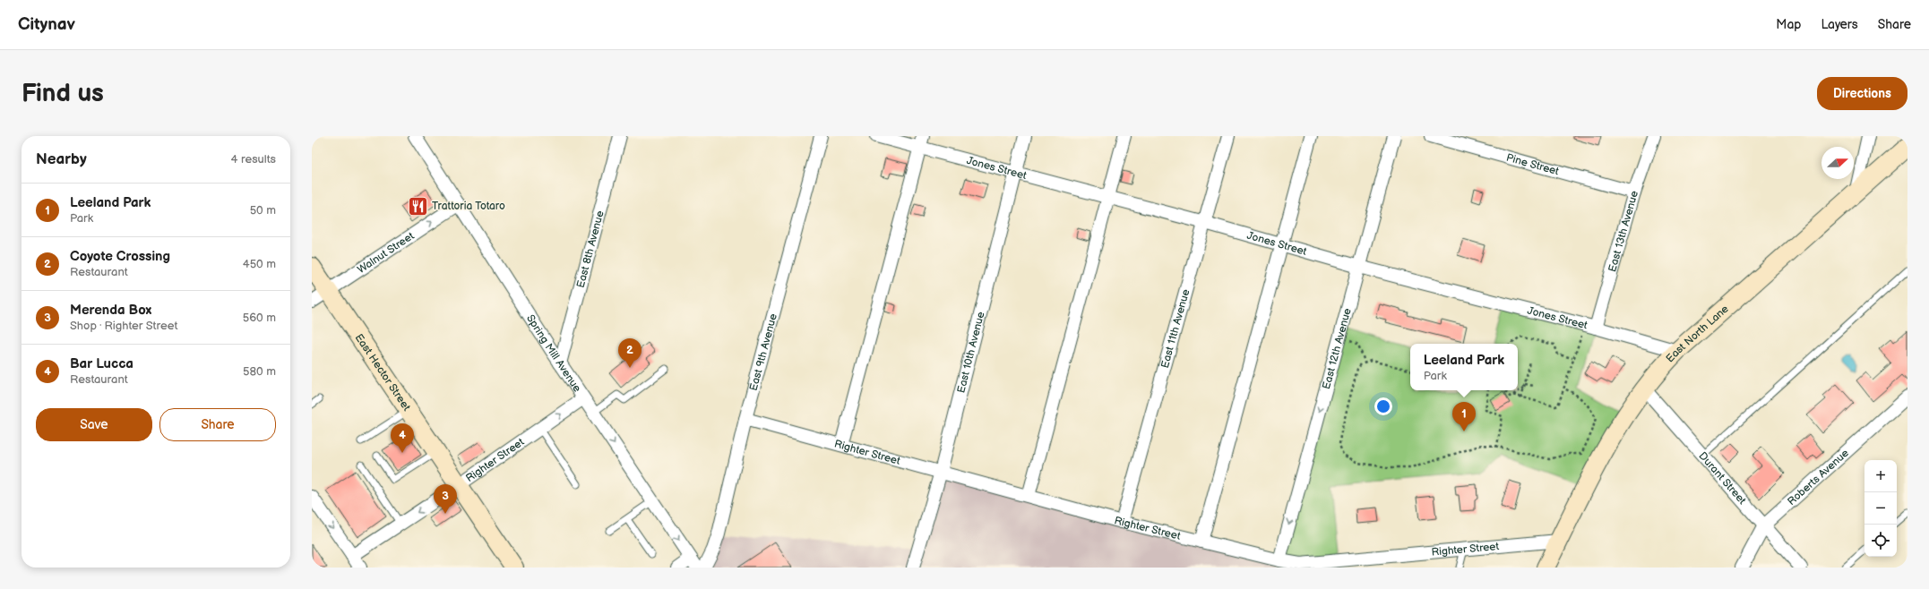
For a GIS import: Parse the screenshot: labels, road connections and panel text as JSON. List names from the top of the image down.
{
  "streets": {
    "street": [
      "Pine Street",
      "Jones Street",
      "East 13th Avenue",
      "East 8th Avenue",
      "Walnut Street",
      "East 11th Avenue",
      "East North Lane",
      "East 12th Avenue",
      "East 9th Avenue",
      "East 10th Avenue",
      "Spring Mill Avenue",
      "East Hector Street",
      "Righter Street",
      "Roberts Avenue",
      "Durant Street"
    ]
  },
  "crossings": [
    ["Pine Street", "East 13th Avenue"],
    ["Jones Street", "East 13th Avenue"],
    ["Jones Street", "East 11th Avenue"],
    ["Jones Street", "East North Lane"],
    ["Jones Street", "East 12th Avenue"],
    ["Jones Street", "East 10th Avenue"],
    ["East 8th Avenue", "Spring Mill Avenue"],
    ["Walnut Street", "Spring Mill Avenue"],
    ["Walnut Street", "East Hector Street"],
    ["East 11th Avenue", "Righter Street"],
    ["East North Lane", "Righter Street"],
    ["East North Lane", "Durant Street"],
    ["East 12th Avenue", "Righter Street"],
    ["East 9th Avenue", "Righter Street"],
    ["East 10th Avenue", "Righter Street"],
    ["Spring Mill Avenue", "Righter Street"],
    ["East Hector Street", "Righter Street"],
    ["Roberts Avenue", "Durant Street"]
  ],
  "one_way": ["Walnut Street", "Spring Mill Avenue"],
  "places": {
    "restaurant": ["Trattoria Totaro"]
  },
  "north": "right",
  "page": {
    "header": "Citynav",
    "nav": ["Map", "Layers", "Share"],
    "buttons": [
      "Directions",
      ["Save", "Share"]
    ],
    "title": "Find us",
    "heading": ["Nearby", "4 results"],
    "list": [
      {
        "mark": "1",
        "name": "Leeland Park",
        "note": "Park",
        "value": "50 m"
      },
      {
        "mark": "2",
        "name": "Coyote Crossing",
        "note": "Restaurant",
        "value": "450 m"
      },
      {
        "mark": "3",
        "name": "Merenda Box",
        "note": "Shop · Righter Street",
        "value": "560 m"
      },
      {
        "mark": "4",
        "name": "Bar Lucca",
        "note": "Restaurant",
        "value": "580 m"
      }
    ],
    "pins": [
      "2",
      "1",
      "4",
      "3"
    ],
    "popup": ["Leeland Park", "Park"],
    "map_buttons": ["+", "−"]
  }
}
